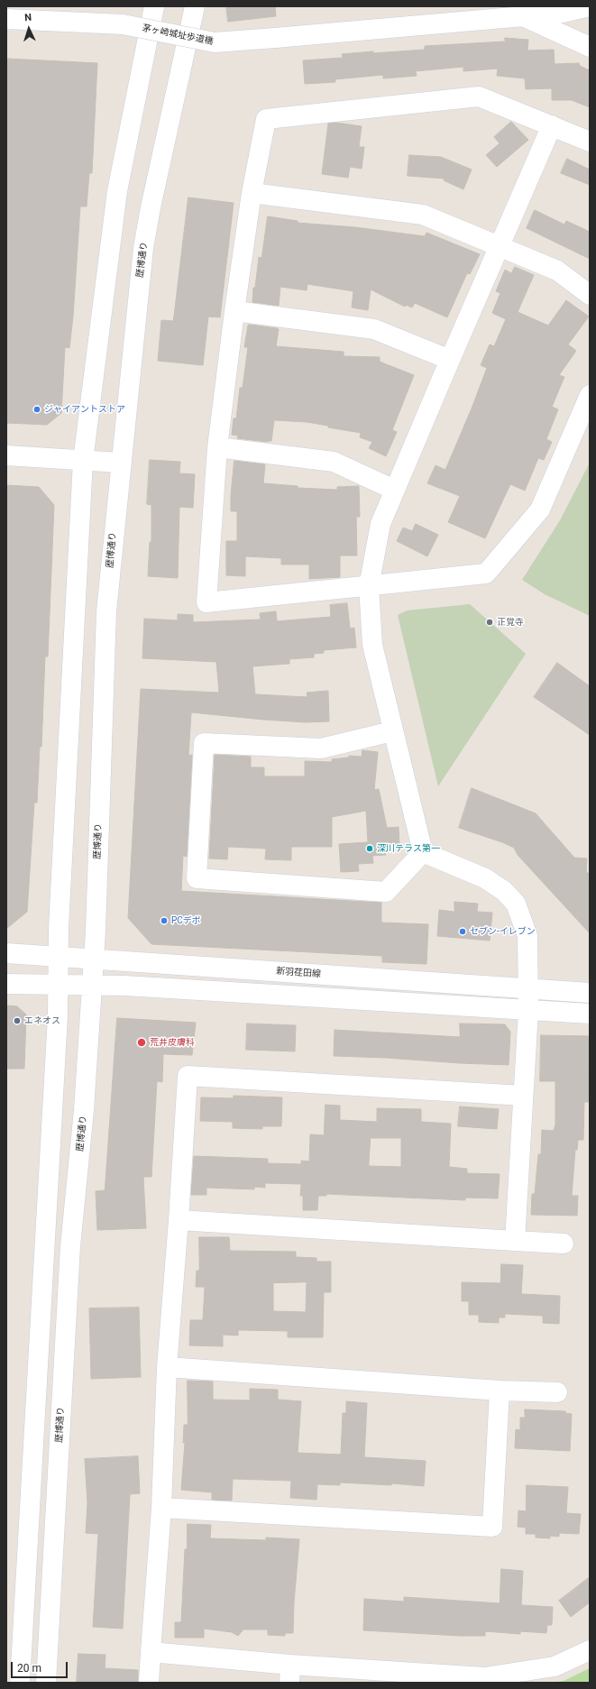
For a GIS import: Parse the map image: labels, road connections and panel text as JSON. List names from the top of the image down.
{
  "streets": {
    "street": ["茅ヶ崎城址歩道橋", "歴博通り", "新羽荏田線"]
  },
  "crossings": [
    ["歴博通り", "新羽荏田線"]
  ],
  "places": [
    "ジャイアントストア",
    "正覚寺",
    "深川テラス第一",
    "PCデポ",
    "セブン-イレブン",
    "エネオス",
    "荒井皮膚科"
  ],
  "scale_bar": "20 m",
  "north": "top"
}
